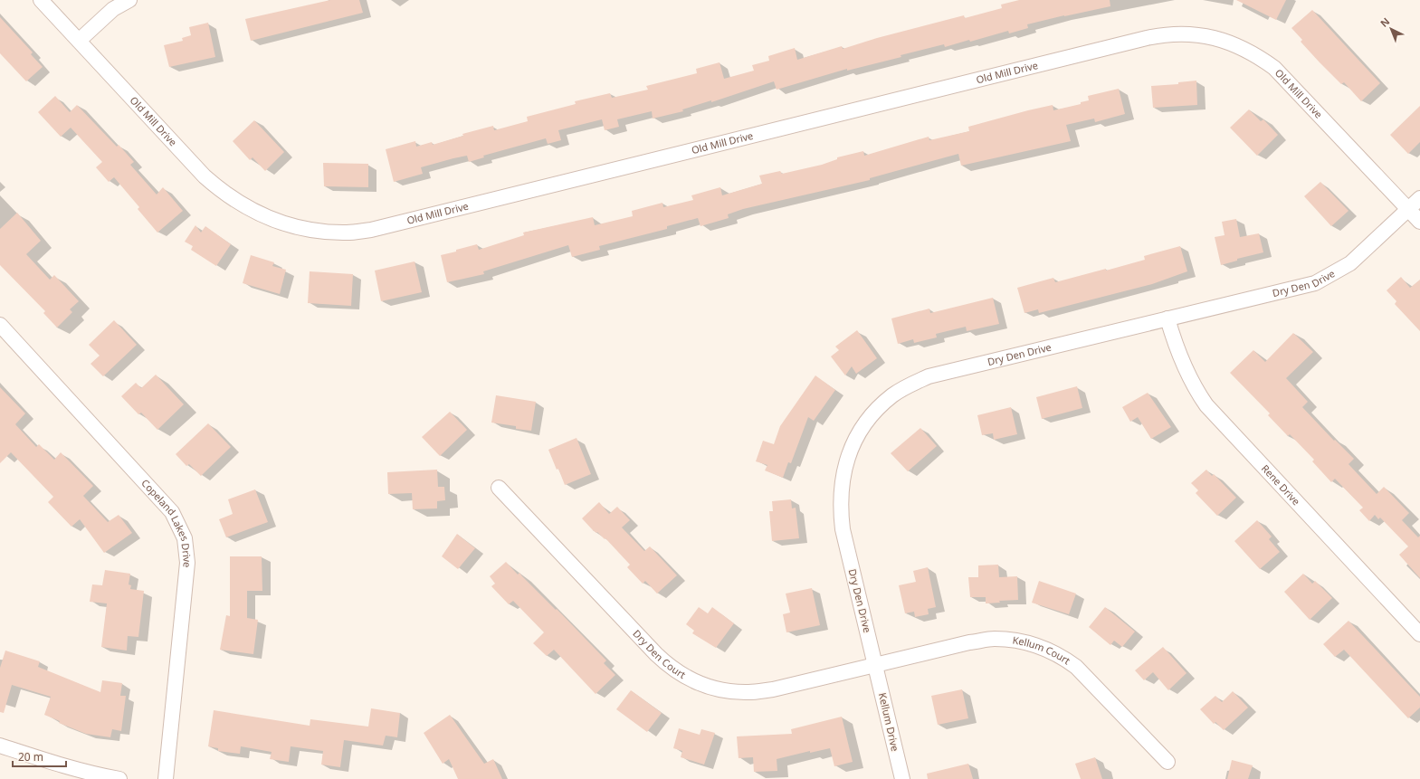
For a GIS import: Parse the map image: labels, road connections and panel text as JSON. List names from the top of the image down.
{
  "streets": {
    "street": [
      "Old Mill Drive",
      "Dry Den Drive",
      "Rene Drive",
      "Copeland Lakes Drive",
      "Kellum Court",
      "Dry Den Court",
      "Kellum Drive"
    ]
  },
  "crossings": [
    ["Old Mill Drive", "Dry Den Drive"],
    ["Dry Den Drive", "Rene Drive"],
    ["Dry Den Drive", "Kellum Court"],
    ["Dry Den Drive", "Dry Den Court"],
    ["Dry Den Drive", "Kellum Drive"],
    ["Kellum Court", "Dry Den Court"],
    ["Kellum Court", "Kellum Drive"],
    ["Dry Den Court", "Kellum Drive"]
  ],
  "scale_bar": "20 m",
  "north": "top left"
}
